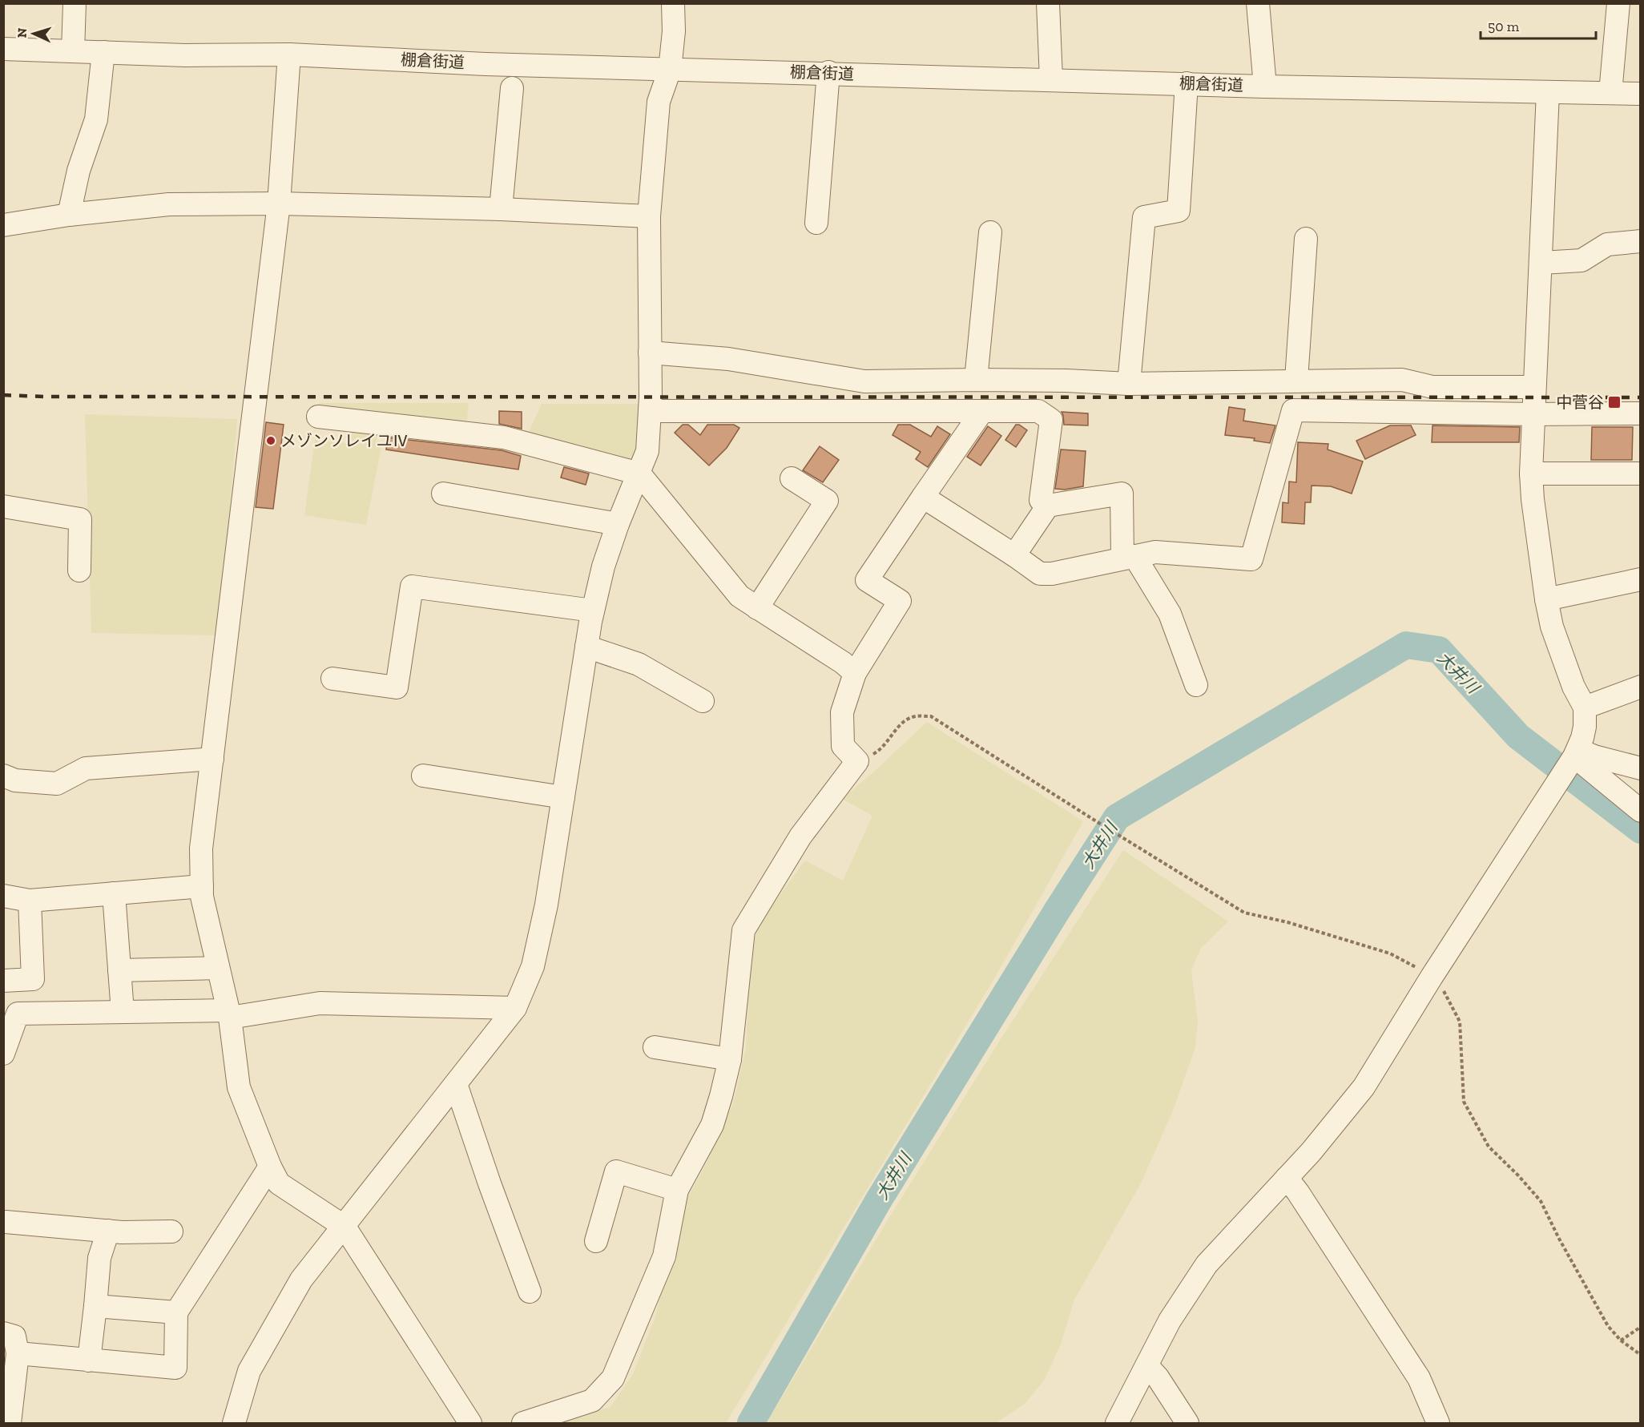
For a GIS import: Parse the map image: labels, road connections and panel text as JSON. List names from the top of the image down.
{
  "streets": {
    "street": ["棚倉街道"]
  },
  "water": ["大井川"],
  "places": {
    "transit": ["中菅谷"],
    "other": ["メゾンソレイユⅣ"]
  },
  "scale_bar": "50 m",
  "north": "left"
}
